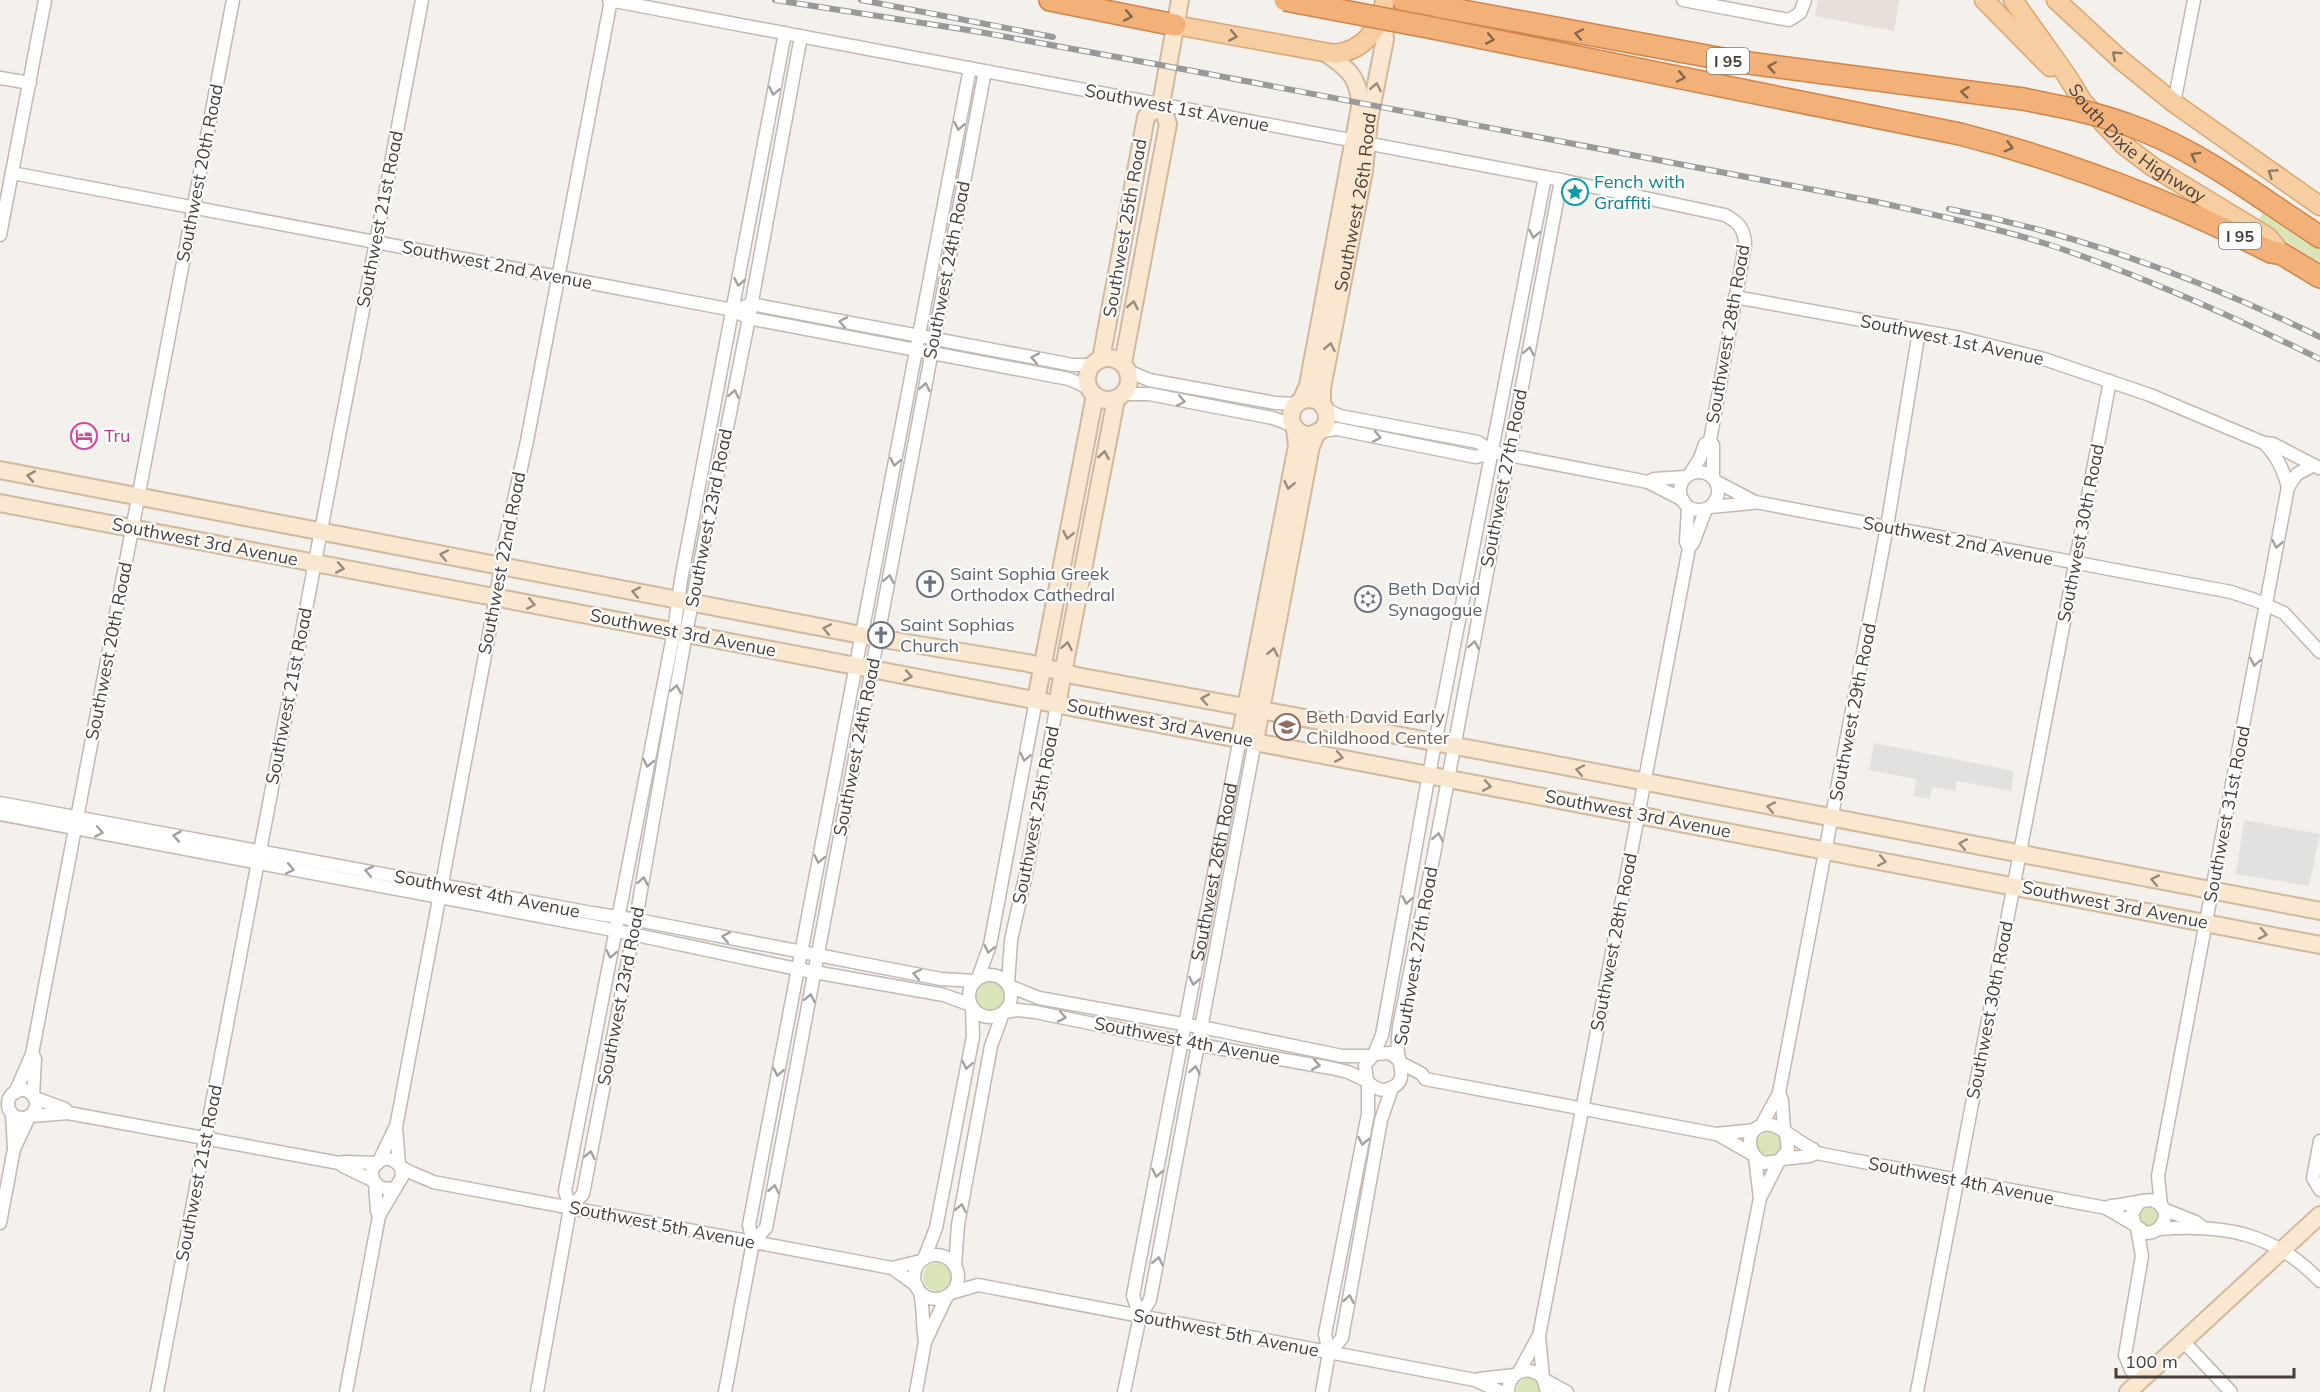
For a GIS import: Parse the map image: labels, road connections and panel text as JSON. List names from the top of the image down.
{
  "streets": {
    "highway": ["I 95", "South Dixie Highway"],
    "main road": ["Southwest 26th Road", "Southwest 25th Road", "Southwest 3rd Avenue"],
    "street": [
      "Southwest 1st Avenue",
      "Southwest 20th Road",
      "Southwest 21st Road",
      "Southwest 2nd Avenue",
      "Southwest 24th Road",
      "Southwest 28th Road",
      "Southwest 27th Road",
      "Southwest 23rd Road",
      "Southwest 30th Road",
      "Southwest 22nd Road",
      "Southwest 29th Road",
      "Southwest 31st Road",
      "Southwest 4th Avenue",
      "Southwest 5th Avenue"
    ]
  },
  "crossings": [
    ["I 95", "South Dixie Highway"],
    ["Southwest 1st Avenue", "Southwest 26th Road"],
    ["Southwest 1st Avenue", "Southwest 25th Road"],
    ["Southwest 1st Avenue", "Southwest 24th Road"],
    ["Southwest 1st Avenue", "Southwest 28th Road"],
    ["Southwest 1st Avenue", "Southwest 27th Road"],
    ["Southwest 1st Avenue", "Southwest 23rd Road"],
    ["Southwest 1st Avenue", "Southwest 30th Road"],
    ["Southwest 1st Avenue", "Southwest 22nd Road"],
    ["Southwest 1st Avenue", "Southwest 29th Road"],
    ["Southwest 1st Avenue", "Southwest 31st Road"],
    ["Southwest 20th Road", "Southwest 2nd Avenue"],
    ["Southwest 20th Road", "Southwest 3rd Avenue"],
    ["Southwest 20th Road", "Southwest 4th Avenue"],
    ["Southwest 26th Road", "Southwest 3rd Avenue"],
    ["Southwest 26th Road", "Southwest 4th Avenue"],
    ["Southwest 26th Road", "Southwest 5th Avenue"],
    ["Southwest 21st Road", "Southwest 2nd Avenue"],
    ["Southwest 21st Road", "Southwest 3rd Avenue"],
    ["Southwest 21st Road", "Southwest 4th Avenue"],
    ["Southwest 25th Road", "Southwest 2nd Avenue"],
    ["Southwest 25th Road", "Southwest 3rd Avenue"],
    ["Southwest 25th Road", "Southwest 4th Avenue"],
    ["Southwest 2nd Avenue", "Southwest 24th Road"],
    ["Southwest 2nd Avenue", "Southwest 28th Road"],
    ["Southwest 2nd Avenue", "Southwest 23rd Road"],
    ["Southwest 2nd Avenue", "Southwest 30th Road"],
    ["Southwest 2nd Avenue", "Southwest 22nd Road"],
    ["Southwest 2nd Avenue", "Southwest 29th Road"],
    ["Southwest 2nd Avenue", "Southwest 31st Road"],
    ["Southwest 24th Road", "Southwest 3rd Avenue"],
    ["Southwest 24th Road", "Southwest 4th Avenue"],
    ["Southwest 24th Road", "Southwest 5th Avenue"],
    ["Southwest 28th Road", "Southwest 3rd Avenue"],
    ["Southwest 28th Road", "Southwest 5th Avenue"],
    ["Southwest 27th Road", "Southwest 3rd Avenue"],
    ["Southwest 27th Road", "Southwest 4th Avenue"],
    ["Southwest 23rd Road", "Southwest 3rd Avenue"],
    ["Southwest 23rd Road", "Southwest 4th Avenue"],
    ["Southwest 23rd Road", "Southwest 5th Avenue"],
    ["Southwest 30th Road", "Southwest 3rd Avenue"],
    ["Southwest 30th Road", "Southwest 4th Avenue"],
    ["Southwest 3rd Avenue", "Southwest 22nd Road"],
    ["Southwest 3rd Avenue", "Southwest 29th Road"],
    ["Southwest 3rd Avenue", "Southwest 31st Road"],
    ["Southwest 22nd Road", "Southwest 4th Avenue"],
    ["Southwest 22nd Road", "Southwest 5th Avenue"],
    ["Southwest 29th Road", "Southwest 4th Avenue"],
    ["Southwest 31st Road", "Southwest 4th Avenue"]
  ],
  "one_way": ["Southwest 31st Road"],
  "places": {
    "place": ["Fench with Graffiti"],
    "hotel": ["Tru"],
    "church": ["Saint Sophia Greek Orthodox Cathedral", "Saint Sophias Church"],
    "synagogue": ["Beth David Synagogue"],
    "school or university": ["Beth David Early Childhood Center"]
  },
  "scale_bar": "100 m"
}
